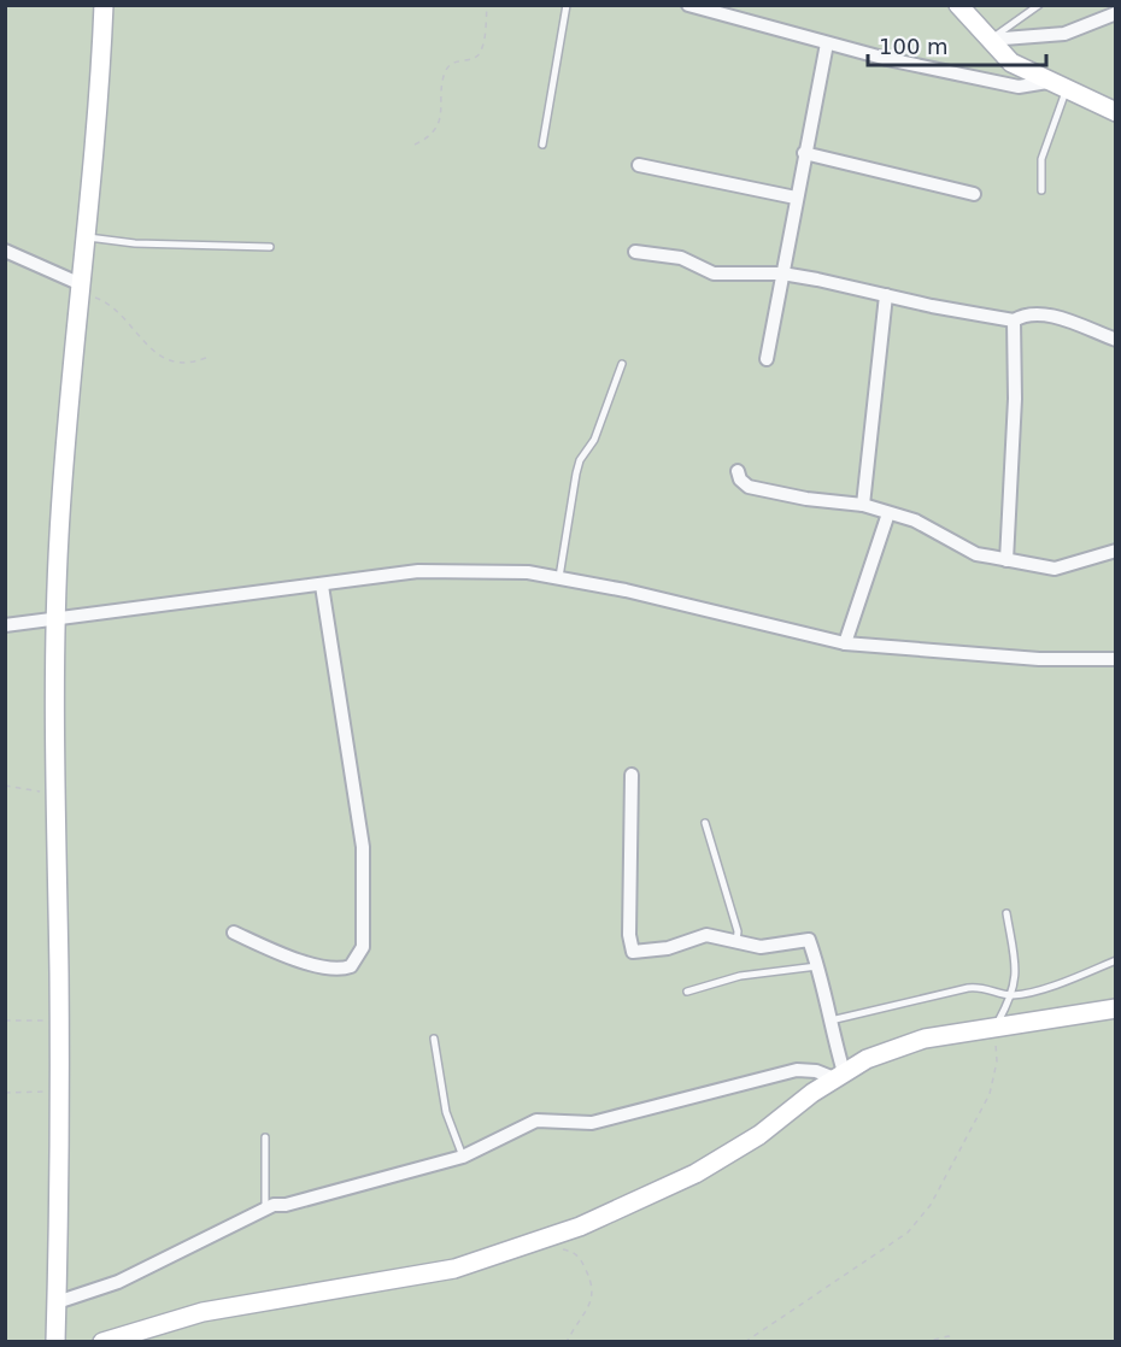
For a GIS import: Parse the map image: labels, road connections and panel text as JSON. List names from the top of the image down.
{
  "scale_bar": "100 m"
}
